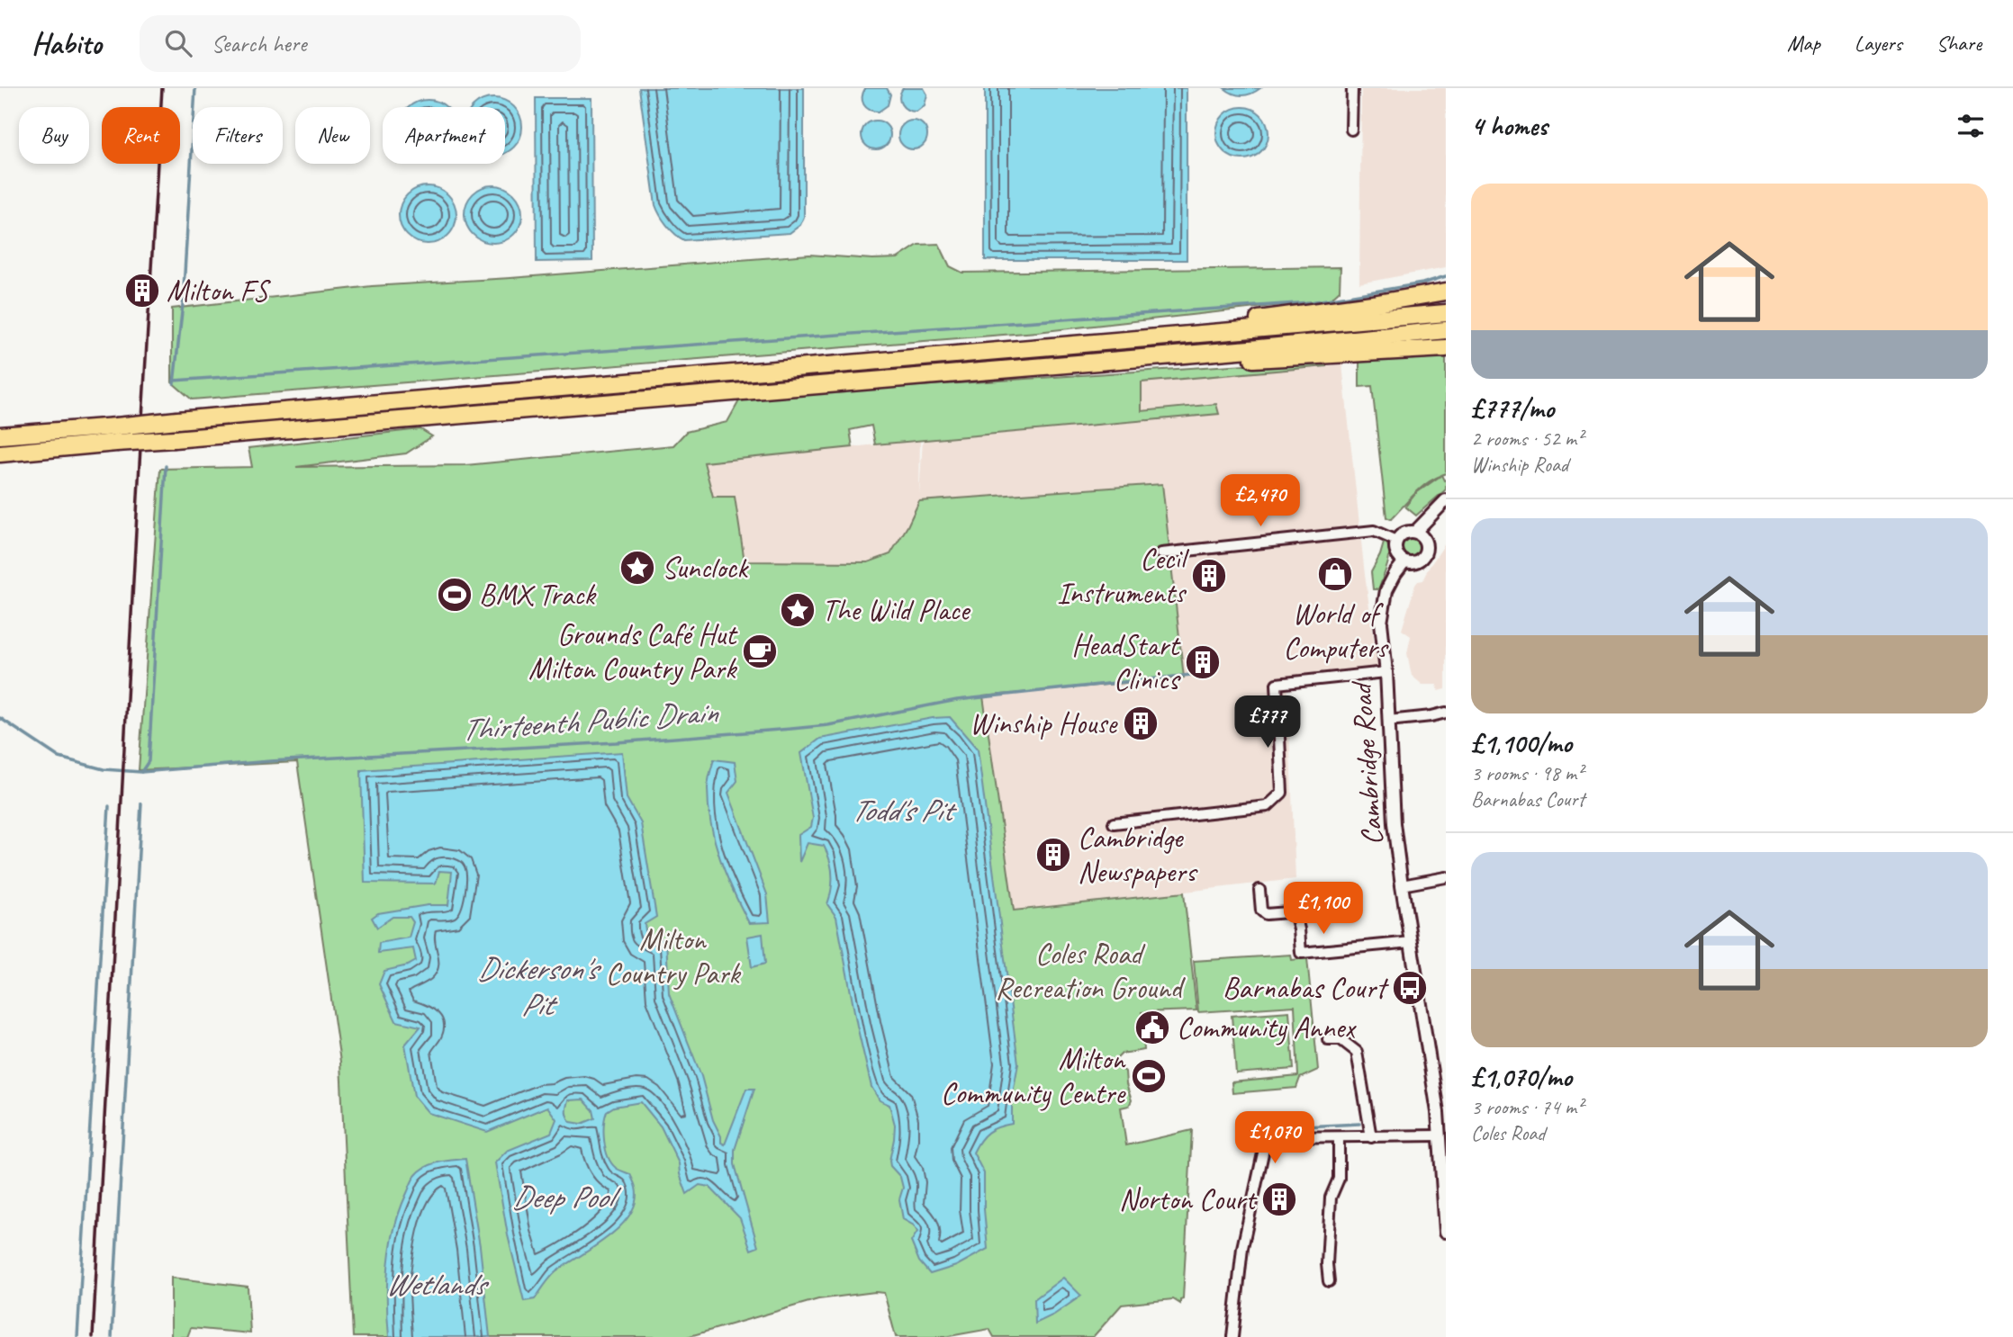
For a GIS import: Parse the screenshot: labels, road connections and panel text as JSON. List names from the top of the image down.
{
  "streets": {
    "street": ["Cambridge Road"]
  },
  "water": [
    "Thirteenth Public Drain",
    "Todd's Pit",
    "Dickerson's Pit",
    "Deep Pool",
    "Wetlands"
  ],
  "parks": ["Milton Country Park", "Coles Road Recreation Ground"],
  "places": {
    "building": [
      "Milton FS",
      "Cecil Instruments",
      "HeadStart Clinics",
      "Winship House",
      "Cambridge Newspapers",
      "Norton Court"
    ],
    "place": ["Sunclock", "The Wild Place"],
    "shop": ["World of Computers"],
    "sports": ["BMX Track", "Milton Community Centre"],
    "cafe": ["Grounds Café Hut Milton Country Park"],
    "bus stop": ["Barnabas Court"],
    "public building": ["Community Annex"]
  },
  "page": {
    "header": "Habito",
    "search": "Search here",
    "nav": ["Map", "Layers", "Share"],
    "heading": "4 homes",
    "chip": [
      "Buy",
      "Rent",
      "Filters",
      "New",
      "Apartment"
    ],
    "list": [
      {
        "name": "£777/mo",
        "note": "2 rooms · 52 m² · Winship Road"
      },
      {
        "name": "£1,100/mo",
        "note": "3 rooms · 98 m² · Barnabas Court"
      },
      {
        "name": "£1,070/mo",
        "note": "3 rooms · 74 m² · Coles Road"
      }
    ],
    "price": [
      "£2,470",
      "£777",
      "£1,100",
      "£1,070"
    ]
  }
}
